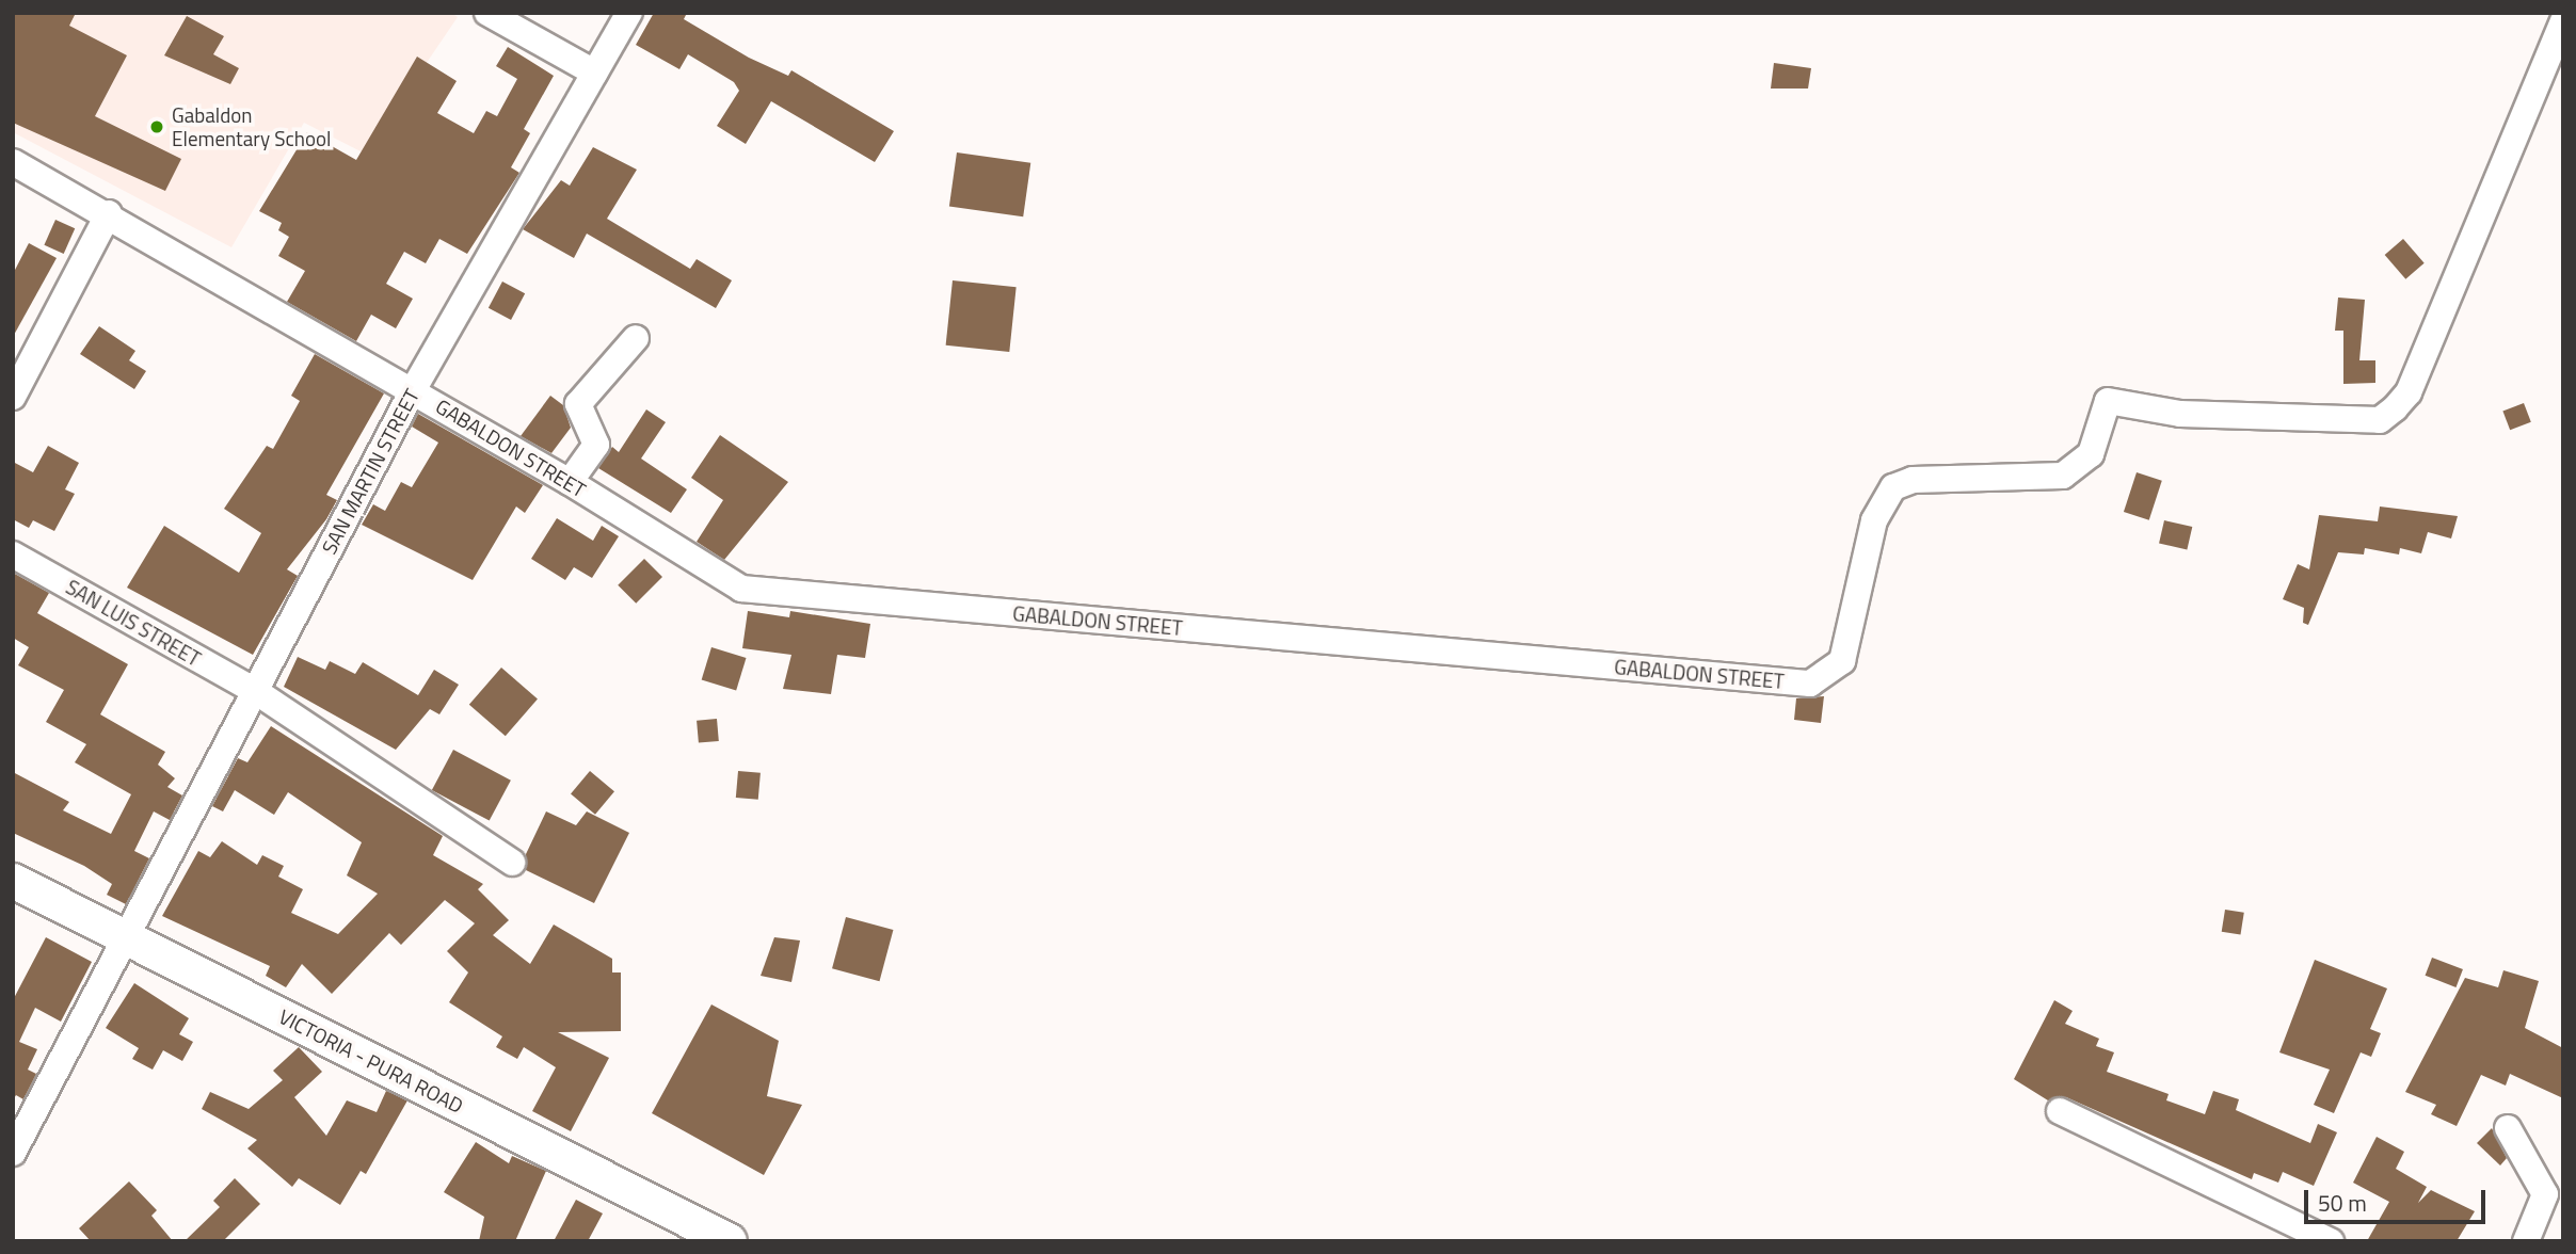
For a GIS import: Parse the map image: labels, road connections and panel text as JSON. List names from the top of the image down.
{
  "streets": {
    "main road": ["VICTORIA - PURA ROAD"],
    "street": ["GABALDON STREET", "SAN MARTIN STREET", "SAN LUIS STREET"]
  },
  "crossings": [
    ["GABALDON STREET", "SAN MARTIN STREET"],
    ["SAN MARTIN STREET", "SAN LUIS STREET"],
    ["SAN MARTIN STREET", "VICTORIA - PURA ROAD"]
  ],
  "places": ["Gabaldon Elementary School"],
  "scale_bar": "50 m"
}
